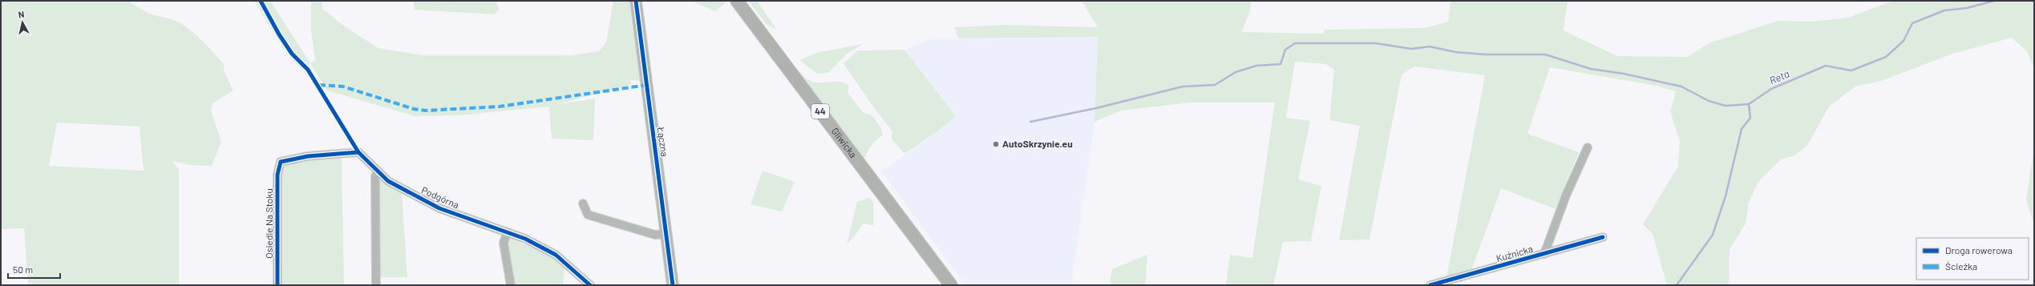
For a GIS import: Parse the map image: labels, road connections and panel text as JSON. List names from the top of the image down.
{
  "streets": {
    "main road": ["44", "Gliwicka"],
    "street": [
      "Łączna",
      "Podgórna",
      "Osiedle Na Stoku",
      "Kuźnicka"
    ]
  },
  "crossings": [
    ["Podgórna", "Osiedle Na Stoku"]
  ],
  "water": ["Reta"],
  "places": ["AutoSkrzynie.eu"],
  "legend": ["Droga rowerowa", "Ścieżka"],
  "scale_bar": "50 m",
  "north": "top"
}
